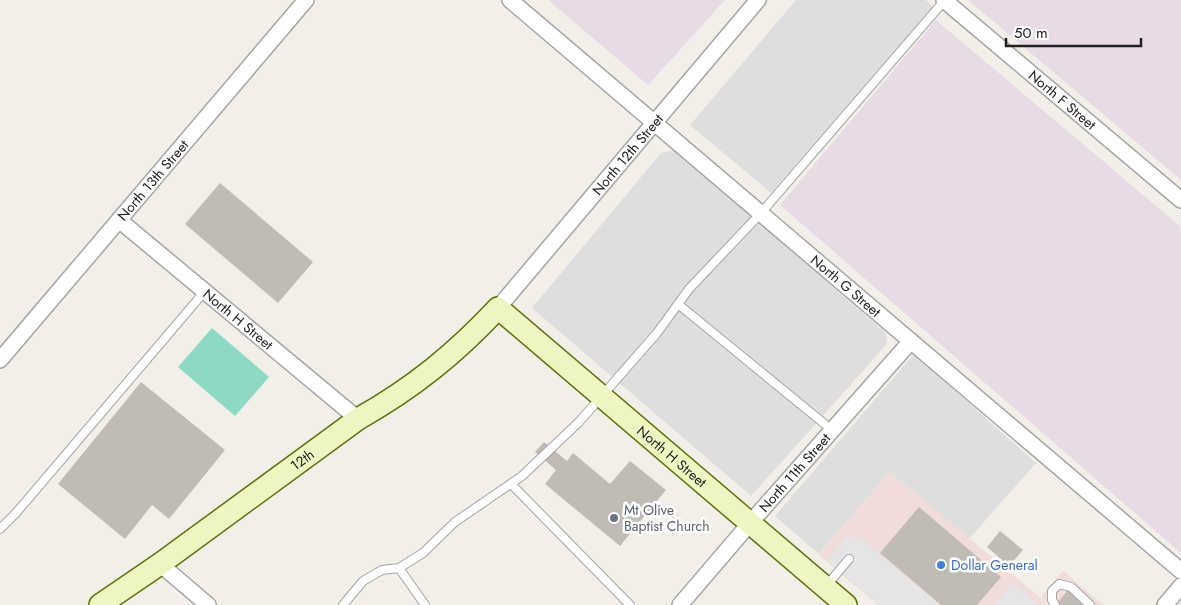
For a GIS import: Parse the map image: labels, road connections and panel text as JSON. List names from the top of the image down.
{
  "streets": {
    "street": [
      "North F Street",
      "North 12th Street",
      "North 13th Street",
      "North G Street",
      "North H Street",
      "12th",
      "North 11th Street"
    ]
  },
  "crossings": [
    ["North 12th Street", "North G Street"],
    ["North 12th Street", "North H Street"],
    ["North 12th Street", "12th"],
    ["North 13th Street", "North H Street"],
    ["North G Street", "North 11th Street"],
    ["North H Street", "12th"],
    ["North H Street", "North 11th Street"]
  ],
  "places": ["Mt Olive Baptist Church", "Dollar General"],
  "scale_bar": "50 m"
}
